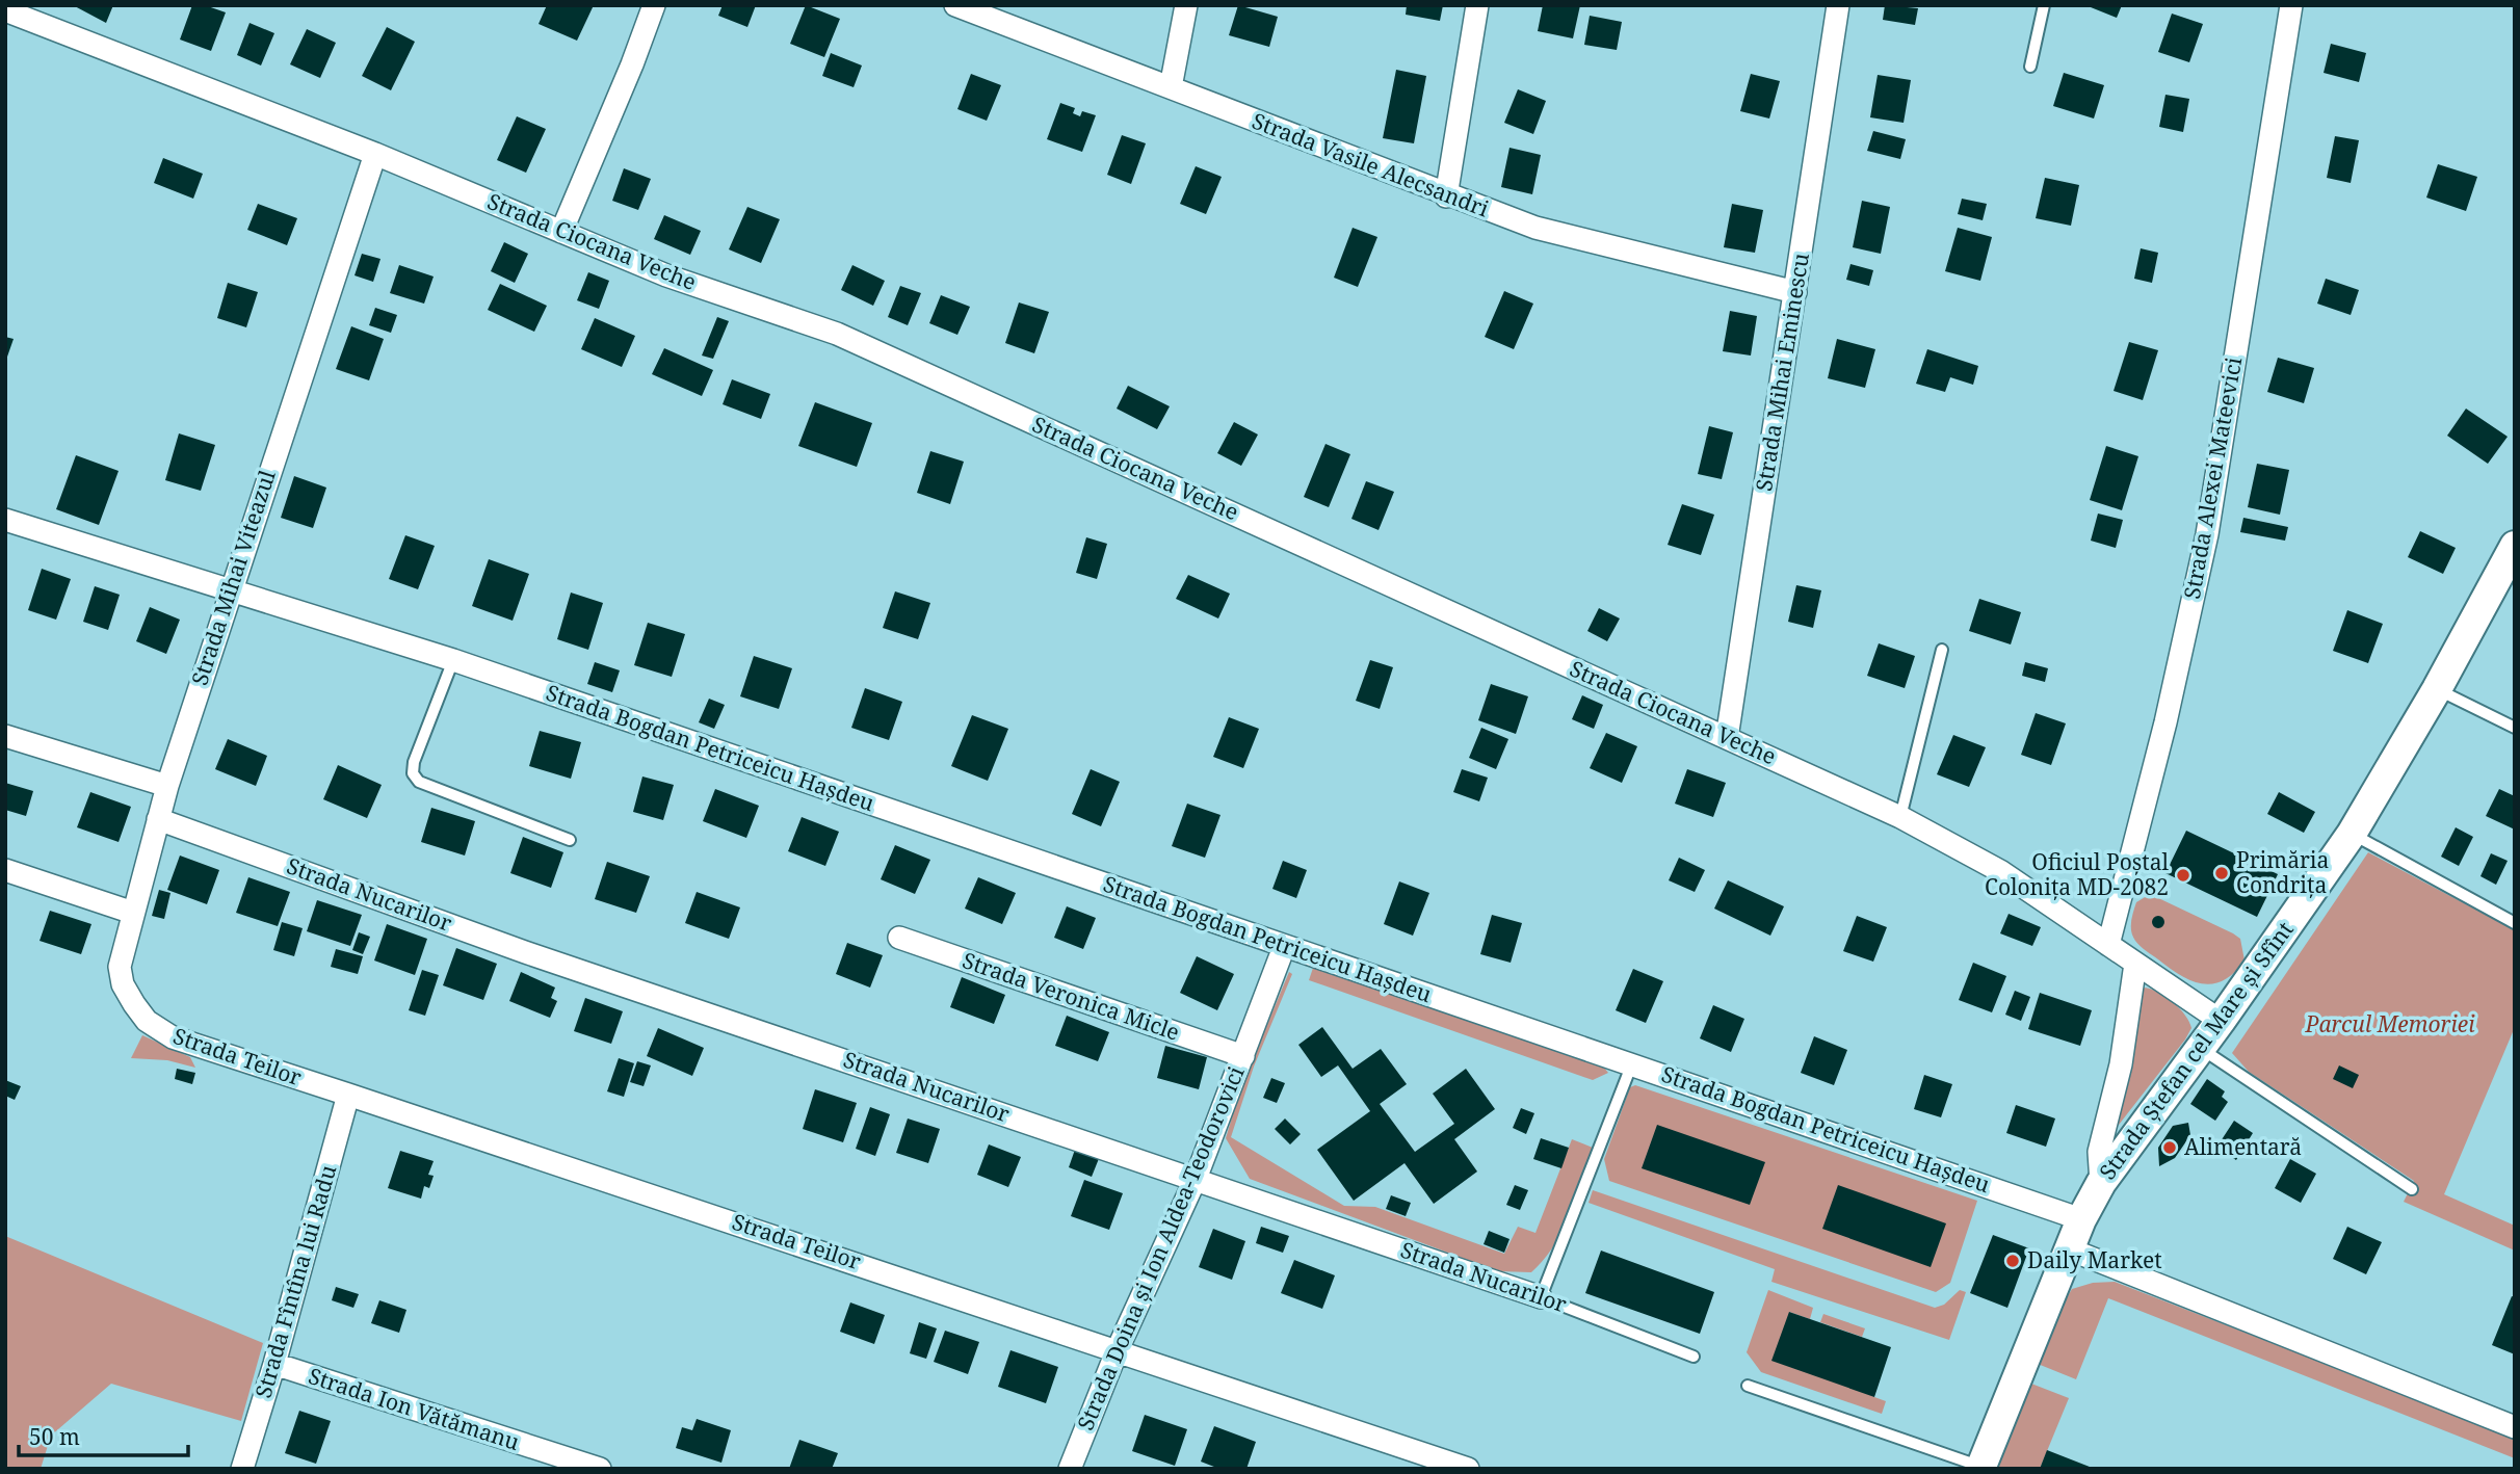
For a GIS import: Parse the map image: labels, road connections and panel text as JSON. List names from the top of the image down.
{
  "streets": {
    "street": [
      "Strada Vasile Alecsandri",
      "Strada Ciocana Veche",
      "Strada Mihai Eminescu",
      "Strada Alexei Mateevici",
      "Strada Mihai Viteazul",
      "Strada Bogdan Petriceicu Hașdeu",
      "Strada Nucarilor",
      "Strada Veronica Micle",
      "Strada Ștefan cel Mare și Sfînt",
      "Strada Teilor",
      "Strada Doina și Ion Aldea-Teodorovici",
      "Strada Fîntîna lui Radu",
      "Strada Ion Vătămanu"
    ]
  },
  "crossings": [
    ["Strada Vasile Alecsandri", "Strada Mihai Eminescu"],
    ["Strada Ciocana Veche", "Strada Mihai Eminescu"],
    ["Strada Ciocana Veche", "Strada Alexei Mateevici"],
    ["Strada Ciocana Veche", "Strada Mihai Viteazul"],
    ["Strada Ciocana Veche", "Strada Ștefan cel Mare și Sfînt"],
    ["Strada Mihai Viteazul", "Strada Bogdan Petriceicu Hașdeu"],
    ["Strada Mihai Viteazul", "Strada Nucarilor"],
    ["Strada Mihai Viteazul", "Strada Teilor"],
    ["Strada Bogdan Petriceicu Hașdeu", "Strada Ștefan cel Mare și Sfînt"],
    ["Strada Bogdan Petriceicu Hașdeu", "Strada Doina și Ion Aldea-Teodorovici"],
    ["Strada Nucarilor", "Strada Doina și Ion Aldea-Teodorovici"],
    ["Strada Veronica Micle", "Strada Doina și Ion Aldea-Teodorovici"],
    ["Strada Teilor", "Strada Doina și Ion Aldea-Teodorovici"],
    ["Strada Teilor", "Strada Fîntîna lui Radu"],
    ["Strada Fîntîna lui Radu", "Strada Ion Vătămanu"]
  ],
  "parks": ["Parcul Memoriei"],
  "places": [
    "Primăria Condrița",
    "Oficiul Poștal Colonița MD-2082",
    "Alimentară",
    "Daily Market"
  ],
  "scale_bar": "50 m"
}
